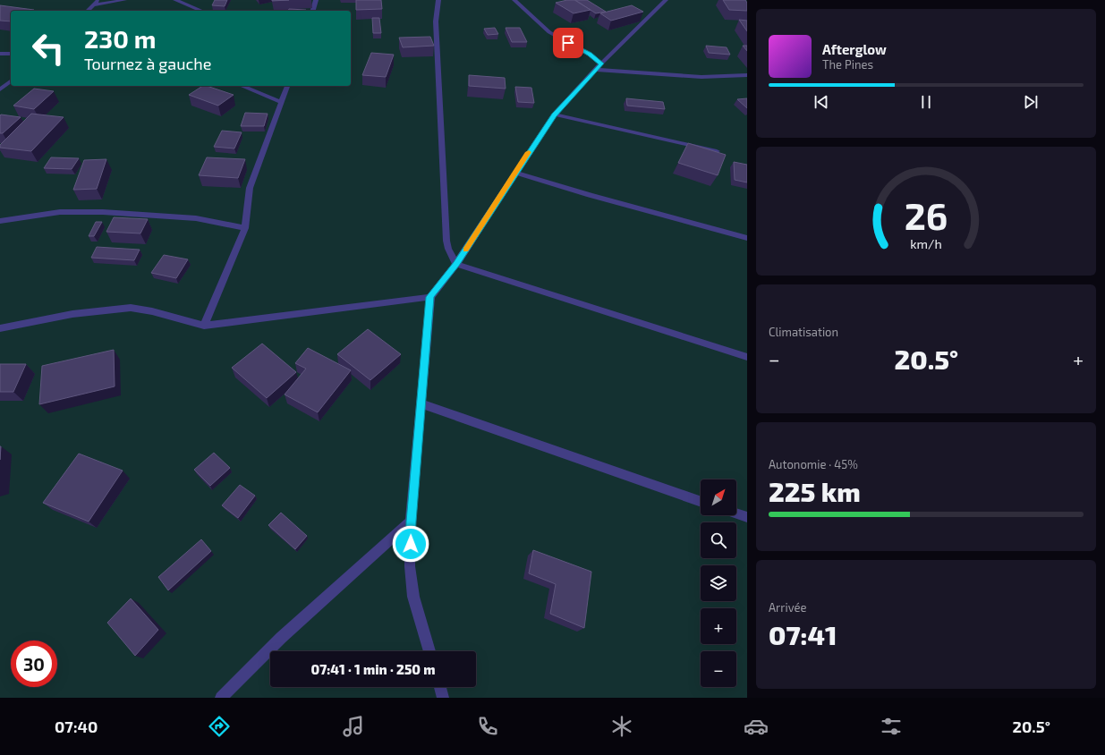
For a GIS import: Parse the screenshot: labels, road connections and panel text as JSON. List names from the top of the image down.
{
  "north": "top right",
  "page": {
    "turn": ["230 m", "Tournez à gauche"],
    "song": ["Afterglow", "The Pines"],
    "tile": [
      "Climatisation",
      ["Autonomie · 45%", "225 km"],
      ["Arrivée", "07:41"]
    ],
    "heat": ["−", "20.5°", "+"],
    "map_buttons": ["+", "−"],
    "limit": "30",
    "trip": "07:41 · 1 min · 250 m",
    "tabs": ["07:40", "20.5°"],
    "gauge": ["26", "km/h"]
  }
}
